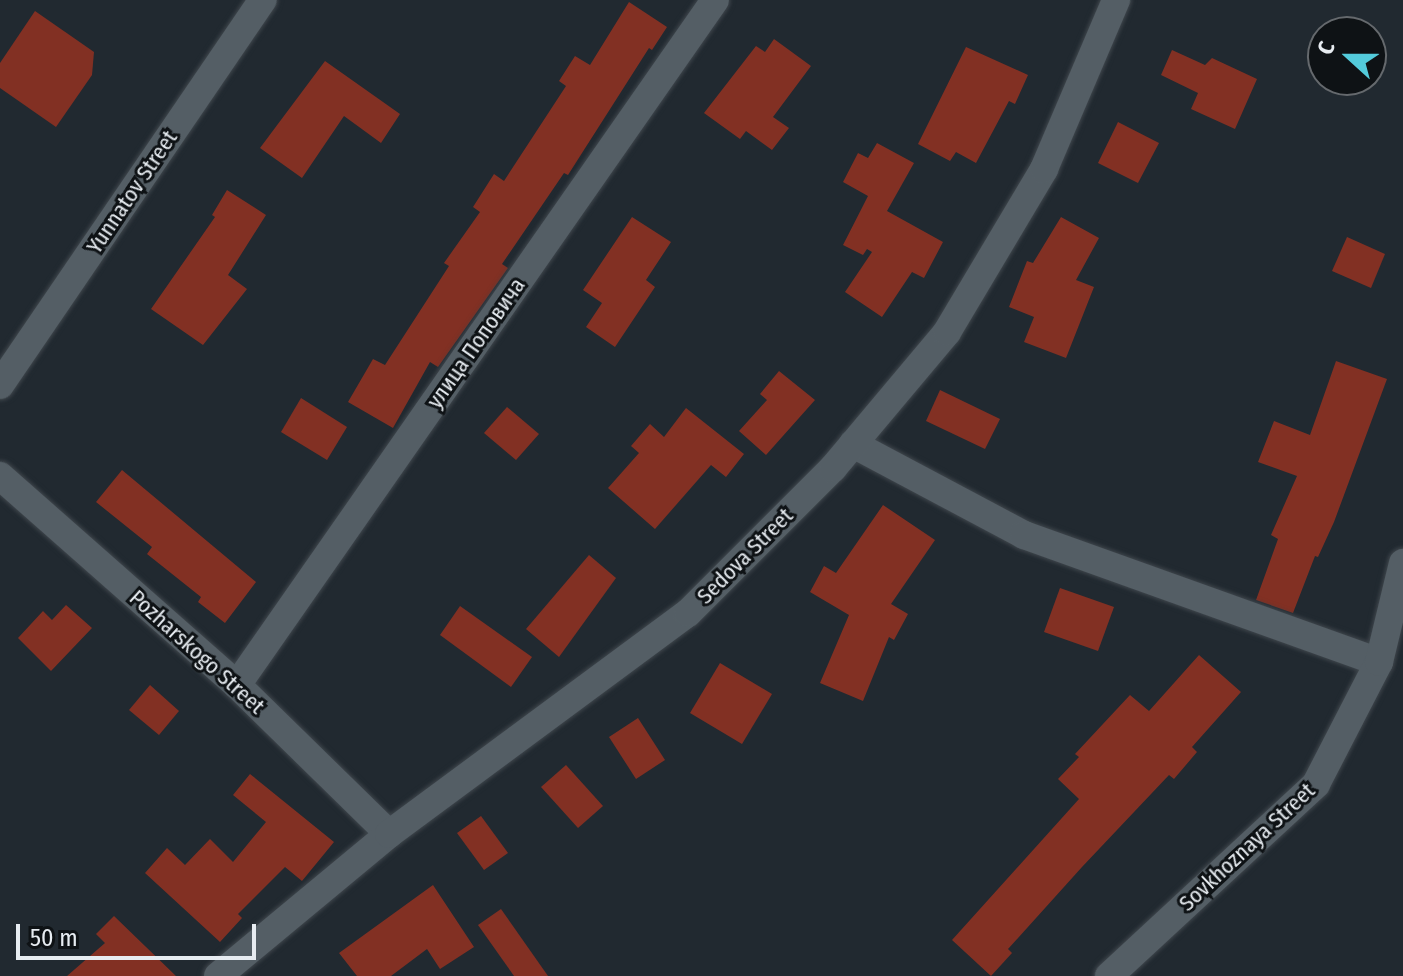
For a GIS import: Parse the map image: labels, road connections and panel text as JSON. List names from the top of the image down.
{
  "streets": {
    "street": [
      "Yunnatov Street",
      "улица Поповича",
      "Sedova Street",
      "Pozharskogo Street",
      "Sovkhoznaya Street"
    ]
  },
  "crossings": [
    ["улица Поповича", "Pozharskogo Street"],
    ["Sedova Street", "Pozharskogo Street"]
  ],
  "scale_bar": "50 m",
  "north": "left"
}
